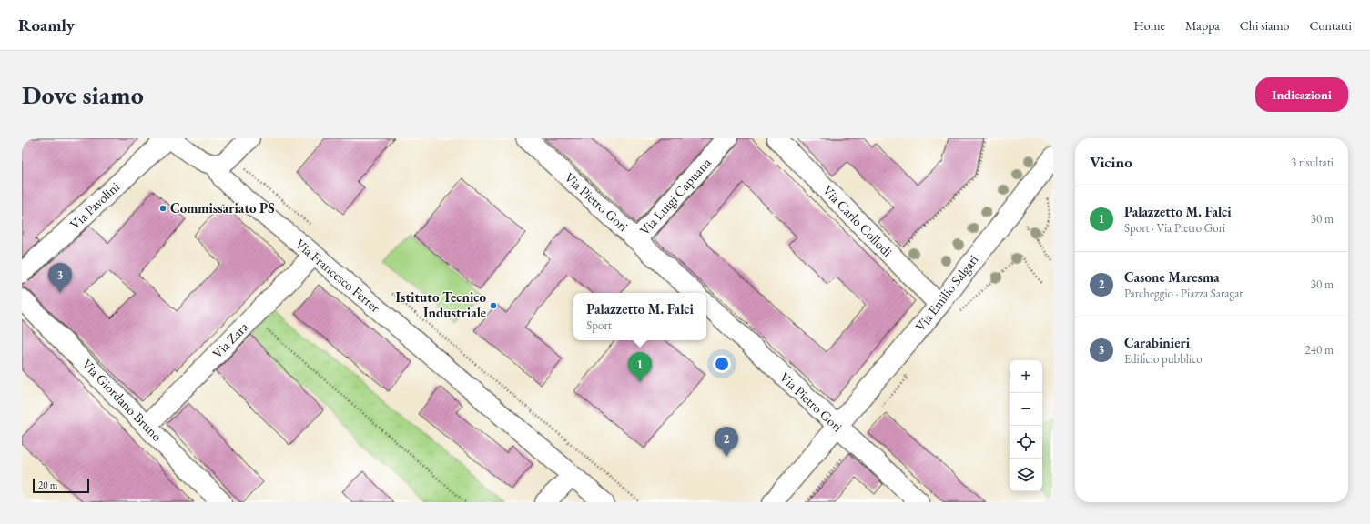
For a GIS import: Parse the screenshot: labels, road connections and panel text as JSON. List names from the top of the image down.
{
  "streets": {
    "street": [
      "Via Luigi Capuana",
      "Via Pietro Gori",
      "Via Pavolini",
      "Via Carlo Collodi",
      "Via Francesco Ferrer",
      "Via Emilio Salgari",
      "Via Zara",
      "Via Giordano Bruno"
    ]
  },
  "crossings": [
    ["Via Luigi Capuana", "Via Pietro Gori"],
    ["Via Pietro Gori", "Via Emilio Salgari"],
    ["Via Carlo Collodi", "Via Emilio Salgari"],
    ["Via Francesco Ferrer", "Via Zara"],
    ["Via Zara", "Via Giordano Bruno"]
  ],
  "places": ["Commissariato PS", "Istituto Tecnico Industriale"],
  "scale_bar": "20 m",
  "page": {
    "header": "Roamly",
    "nav": [
      "Home",
      "Mappa",
      "Chi siamo",
      "Contatti"
    ],
    "buttons": "Indicazioni",
    "title": "Dove siamo",
    "heading": ["Vicino", "3 risultati"],
    "list": [
      {
        "mark": "1",
        "name": "Palazzetto M. Falci",
        "note": "Sport · Via Pietro Gori",
        "value": "30 m"
      },
      {
        "mark": "2",
        "name": "Casone Maresma",
        "note": "Parcheggio · Piazza Saragat",
        "value": "30 m"
      },
      {
        "mark": "3",
        "name": "Carabinieri",
        "note": "Edificio pubblico",
        "value": "240 m"
      }
    ],
    "pins": ["3", "1", "2"],
    "popup": ["Palazzetto M. Falci", "Sport"],
    "map_buttons": ["+", "−"],
    "scale": "20 m"
  }
}
